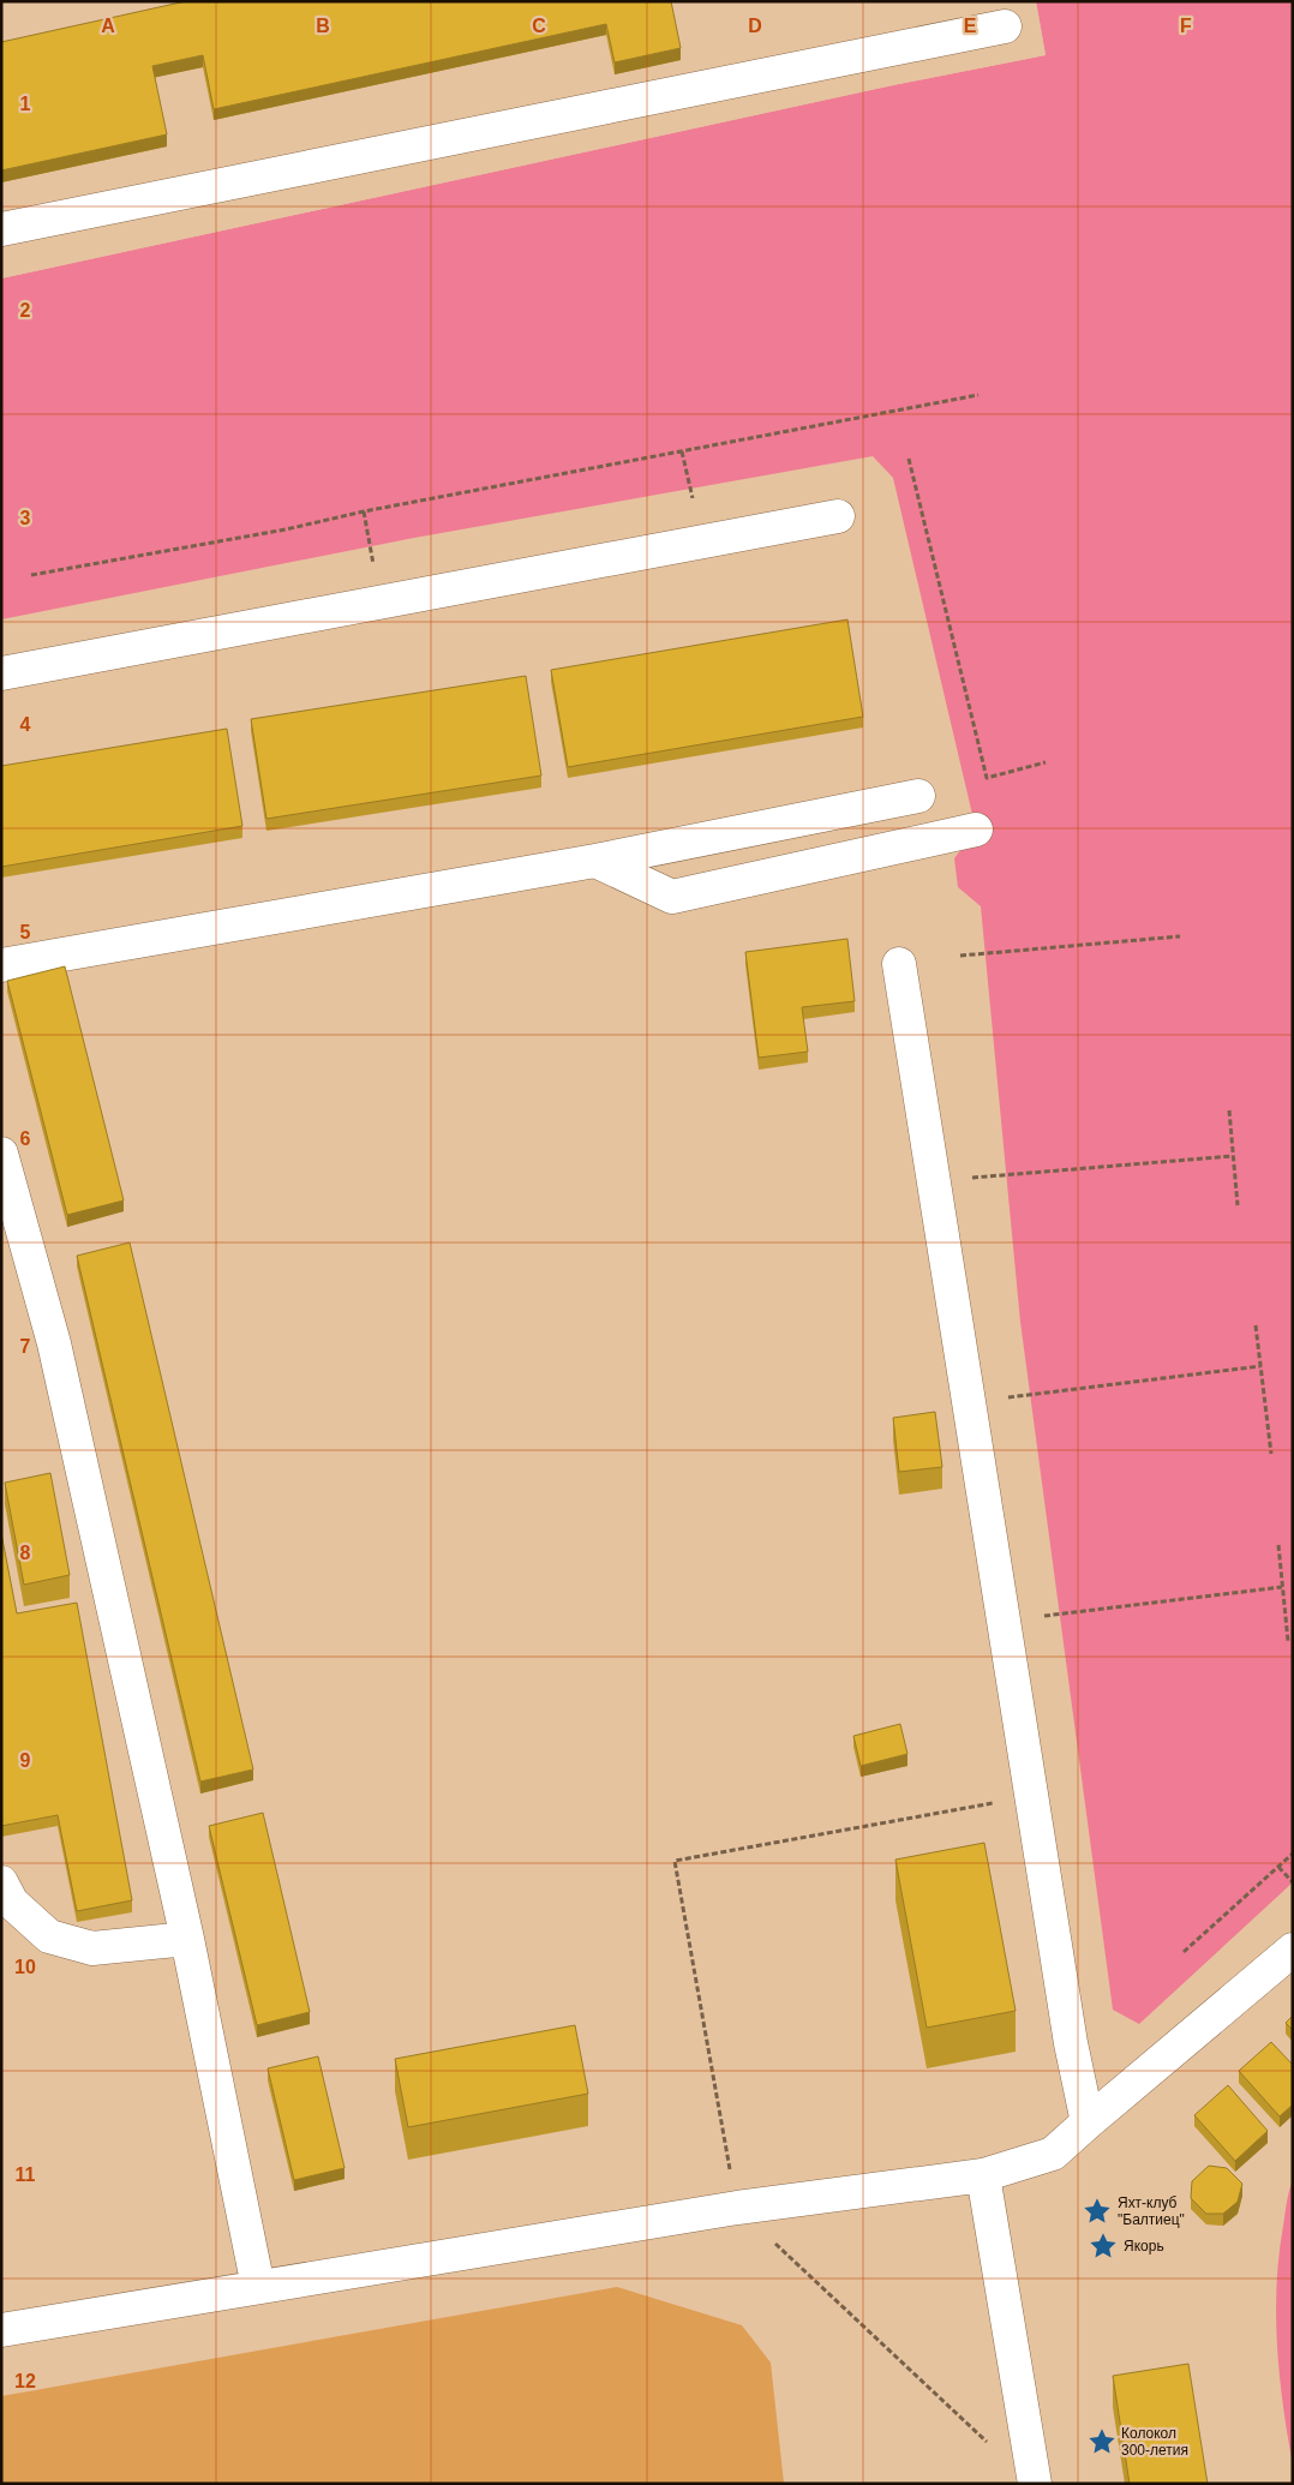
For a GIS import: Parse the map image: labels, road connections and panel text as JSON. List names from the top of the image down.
{
  "places": {
    "place": ["Яхт-клуб \"Балтиец\"", "Якорь", "Колокол 300-летия"]
  },
  "grid": {
    "columns": [
      "A",
      "B",
      "C",
      "D",
      "E",
      "F"
    ],
    "rows": [
      "1",
      "2",
      "3",
      "4",
      "5",
      "6",
      "7",
      "8",
      "9",
      "10",
      "11",
      "12"
    ]
  }
}
